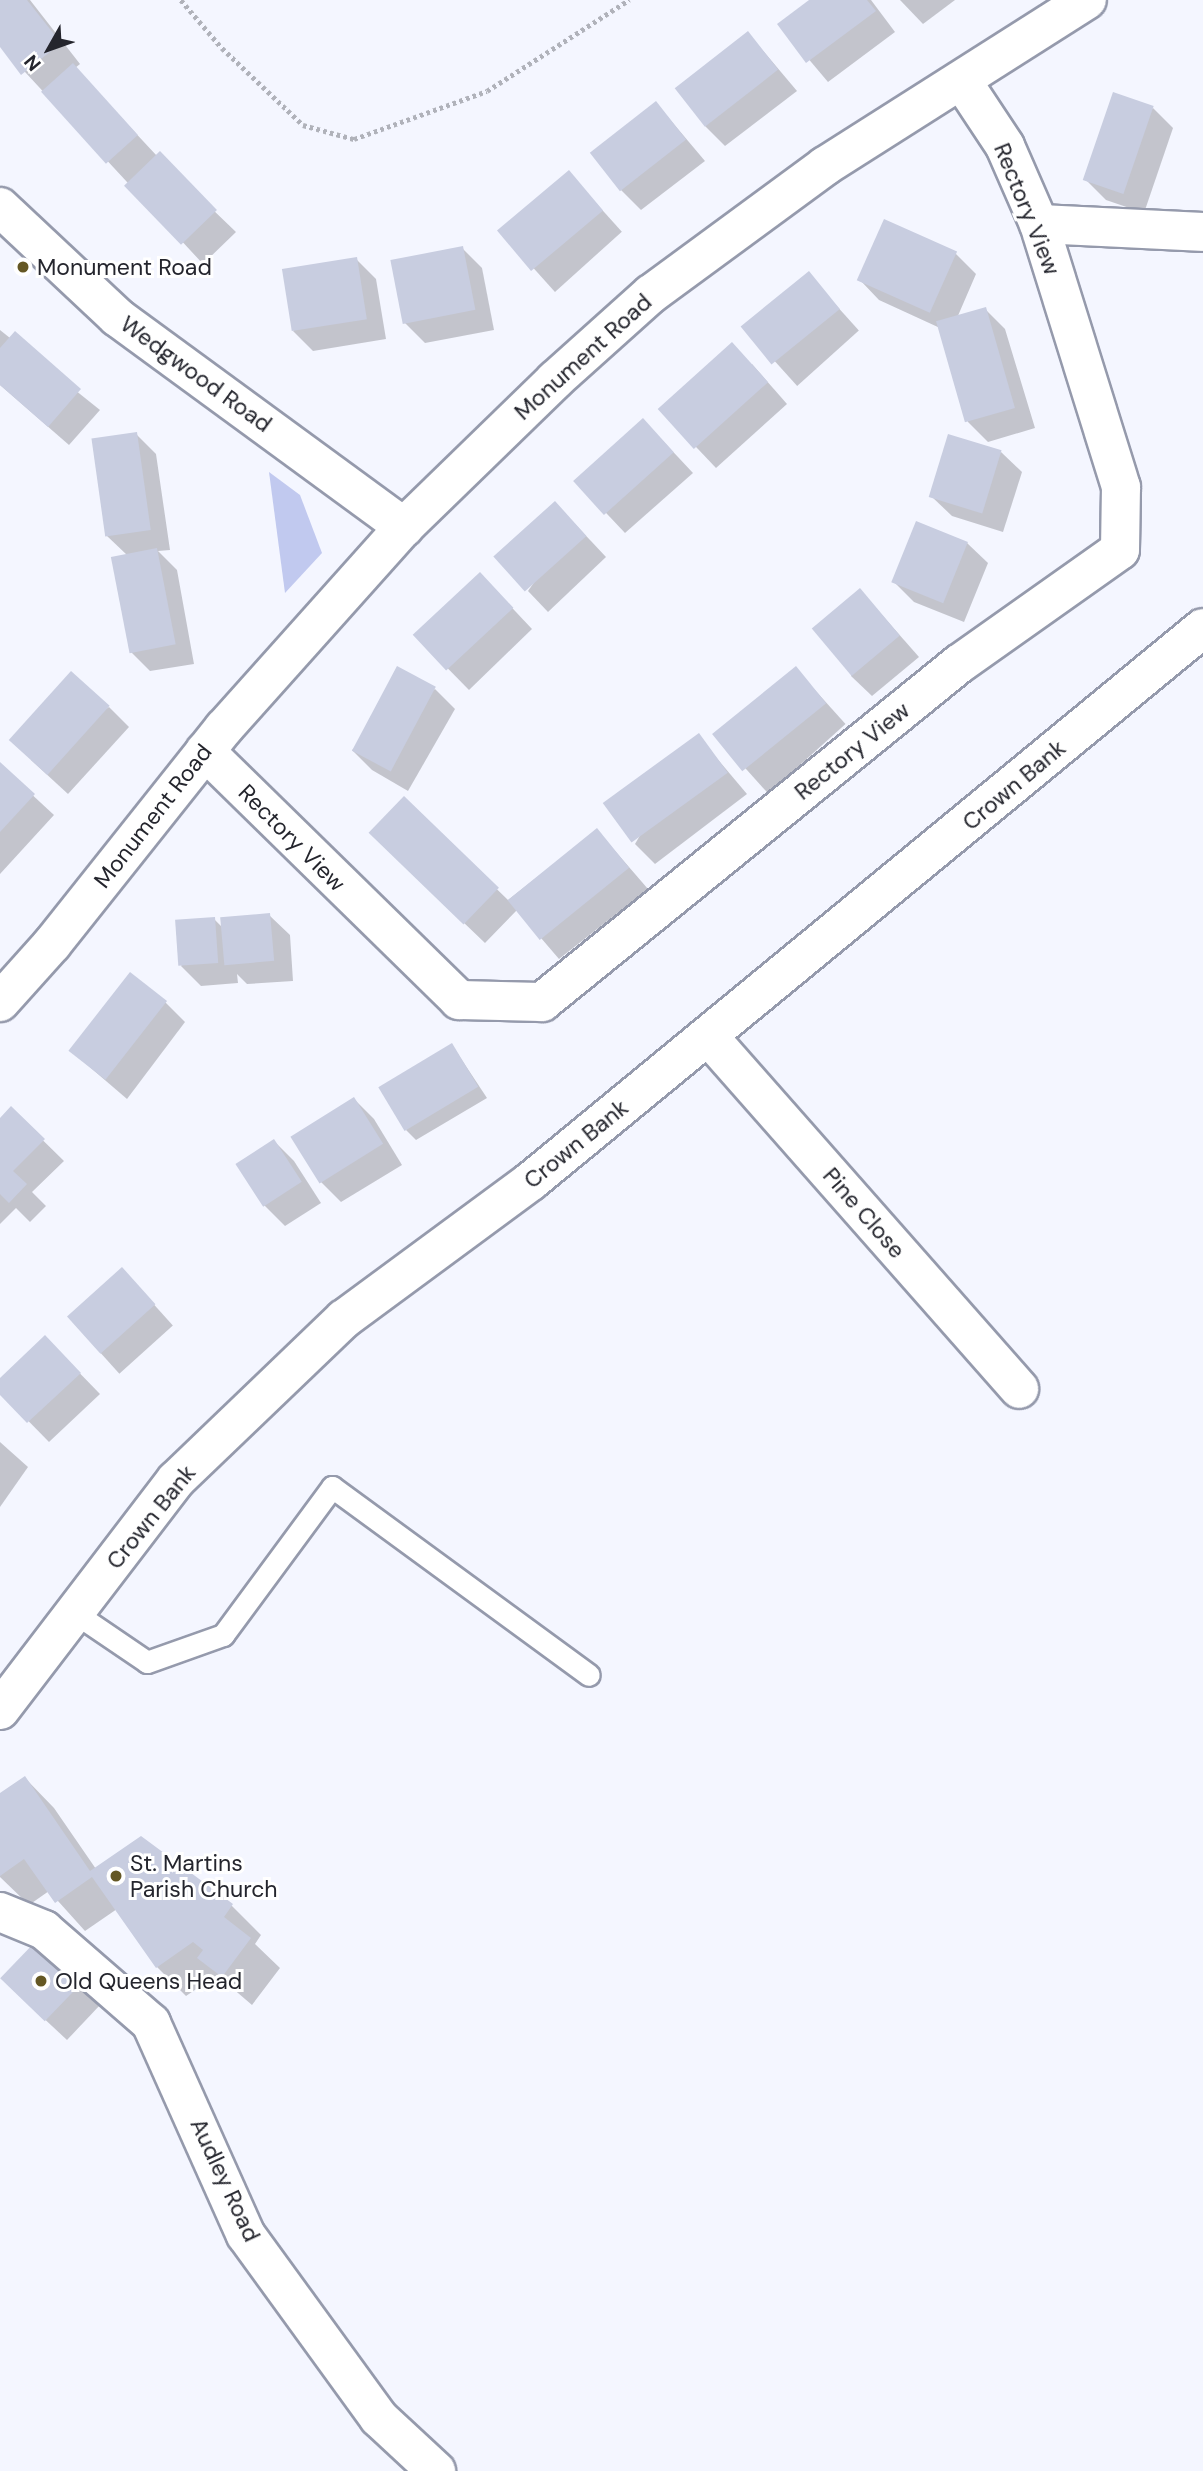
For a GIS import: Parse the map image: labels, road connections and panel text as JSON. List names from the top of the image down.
{
  "streets": {
    "street": [
      "Rectory View",
      "Monument Road",
      "Wedgwood Road",
      "Crown Bank",
      "Pine Close",
      "Audley Road"
    ]
  },
  "crossings": [
    ["Rectory View", "Monument Road"],
    ["Monument Road", "Wedgwood Road"],
    ["Crown Bank", "Pine Close"]
  ],
  "places": ["Monument Road", "St. Martins Parish Church", "Old Queens Head"],
  "north": "bottom left"
}
